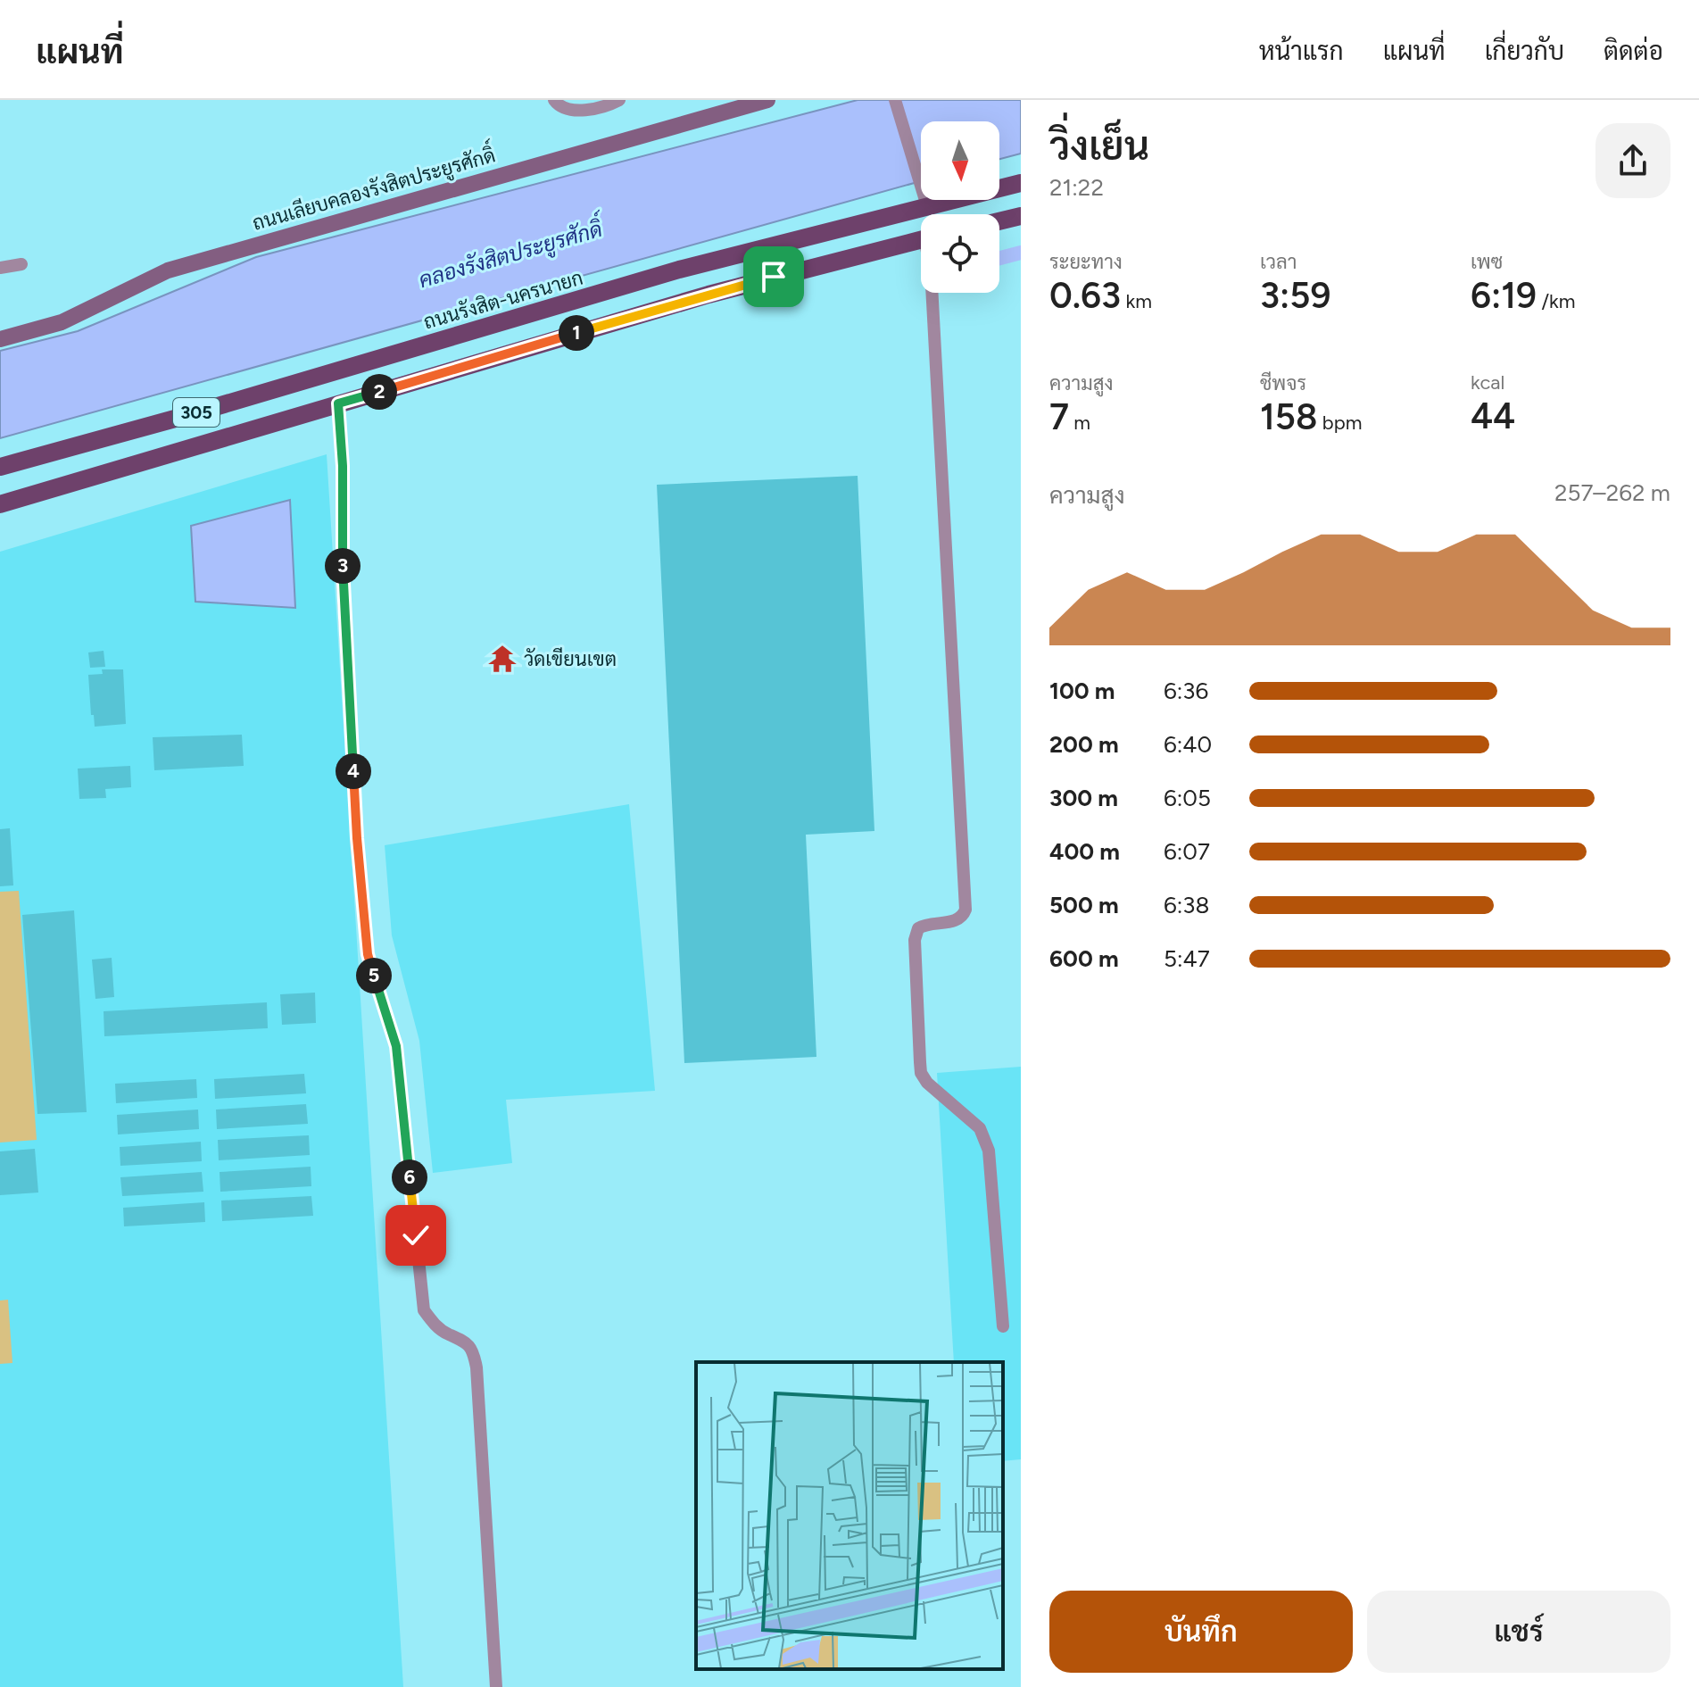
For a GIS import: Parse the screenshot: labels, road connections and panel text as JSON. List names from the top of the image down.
{
  "streets": {
    "main road": ["ถนนรังสิต-นครนายก", "305"],
    "street": ["ถนนเลียบคลองรังสิตประยูรศักดิ์"]
  },
  "water": ["คลองรังสิตประยูรศักดิ์"],
  "places": {
    "temple": ["วัดเขียนเขต"]
  },
  "north": "bottom",
  "page": {
    "header": "แผนที่",
    "nav": [
      "หน้าแรก",
      "แผนที่",
      "เกี่ยวกับ",
      "ติดต่อ"
    ],
    "heading": ["วิ่งเย็น", "21:22"],
    "stats": [
      ["ระยะทาง", "0.63 km"],
      ["เวลา", "3:59"],
      ["เพซ", "6:19 /km"],
      ["ความสูง", "7 m"],
      ["ชีพจร", "158 bpm"],
      ["kcal", "44"]
    ],
    "pins": [
      "1",
      "2",
      "3",
      "4",
      "5",
      "6"
    ],
    "chart": ["ความสูง", "257–262 m"],
    "list": [
      {
        "name": "100 m",
        "note": "6:36"
      },
      {
        "name": "200 m",
        "note": "6:40"
      },
      {
        "name": "300 m",
        "note": "6:05"
      },
      {
        "name": "400 m",
        "note": "6:07"
      },
      {
        "name": "500 m",
        "note": "6:38"
      },
      {
        "name": "600 m",
        "note": "5:47"
      }
    ],
    "buttons": ["บันทึก", "แชร์"]
  }
}
